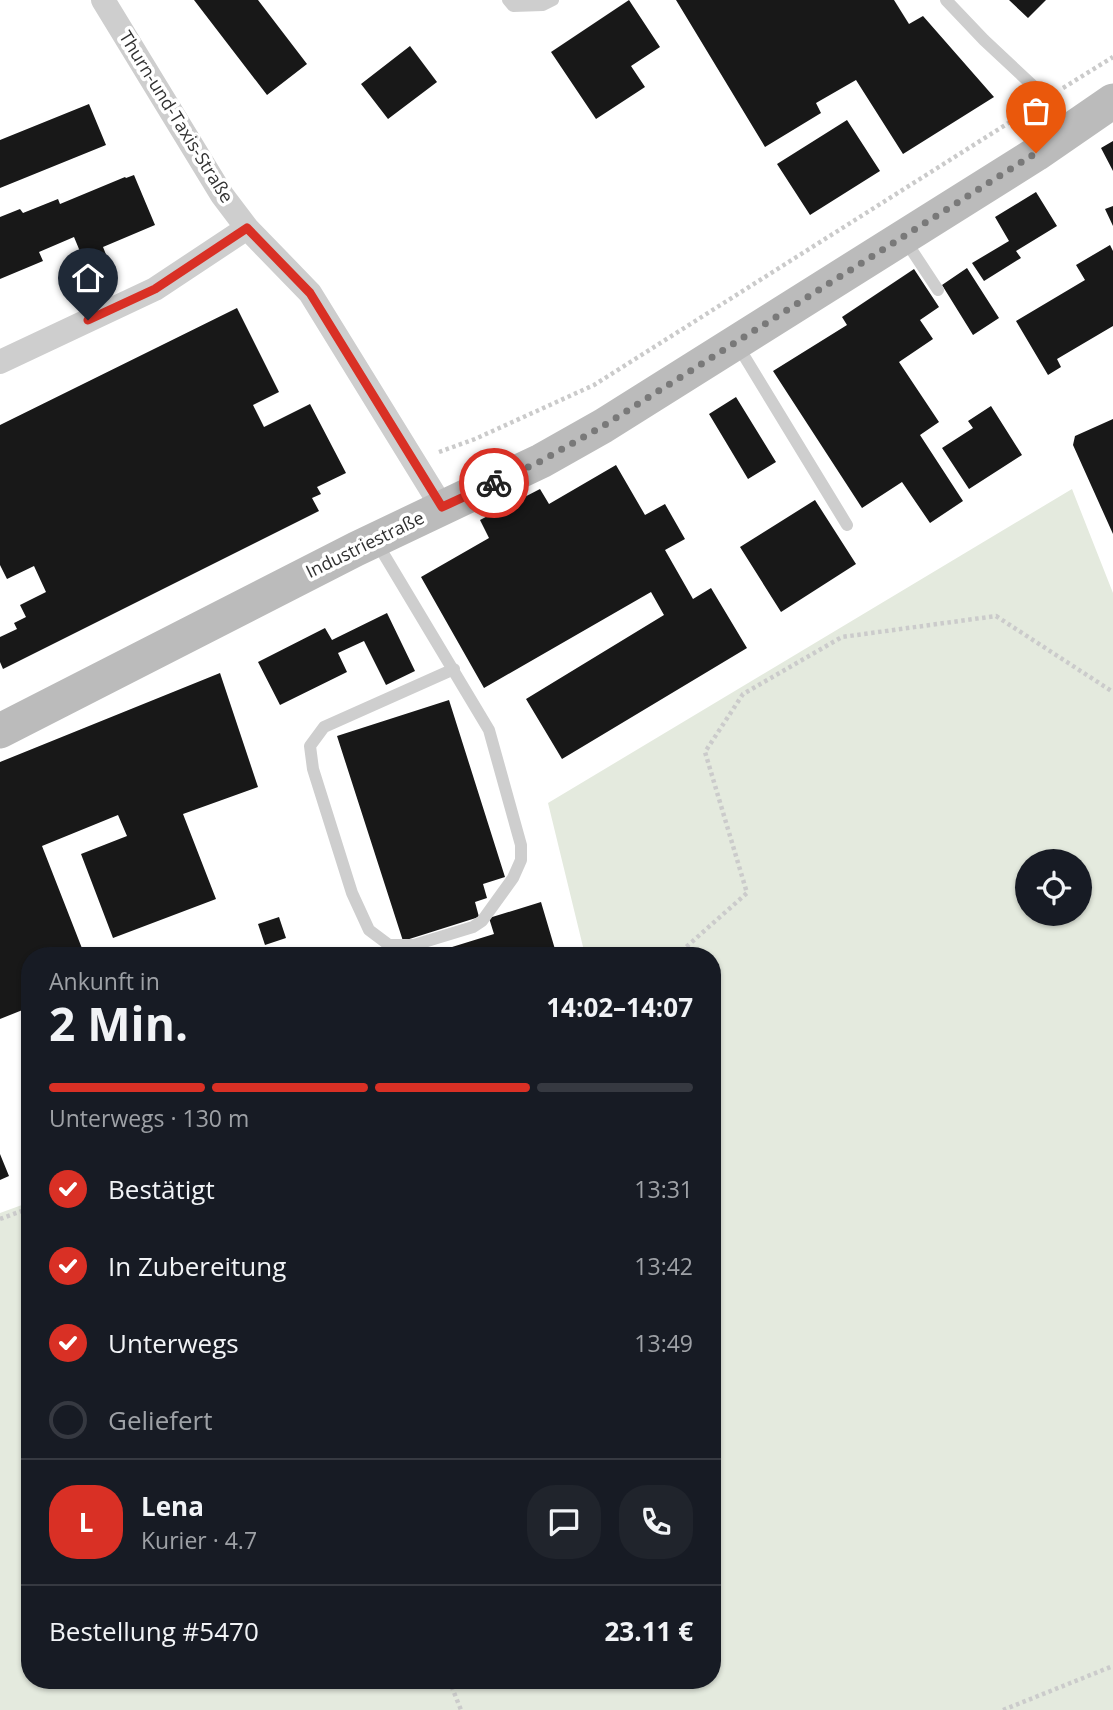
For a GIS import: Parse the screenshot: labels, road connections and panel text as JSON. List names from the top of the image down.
{
  "streets": {
    "street": ["Thurn-und-Taxis-Straße", "Industriestraße"]
  },
  "crossings": [
    ["Thurn-und-Taxis-Straße", "Industriestraße"]
  ],
  "page": {
    "heading": ["2 Min.", "Ankunft in", "14:02–14:07"],
    "panel": [
      "Lena",
      "Kurier · 4.7",
      "Bestellung #5470",
      "23.11 €"
    ],
    "bar": "Unterwegs · 130 m",
    "list": [
      ["Bestätigt", "13:31"],
      ["In Zubereitung", "13:42"],
      ["Unterwegs", "13:49"],
      "Geliefert"
    ],
    "round": "L"
  }
}
